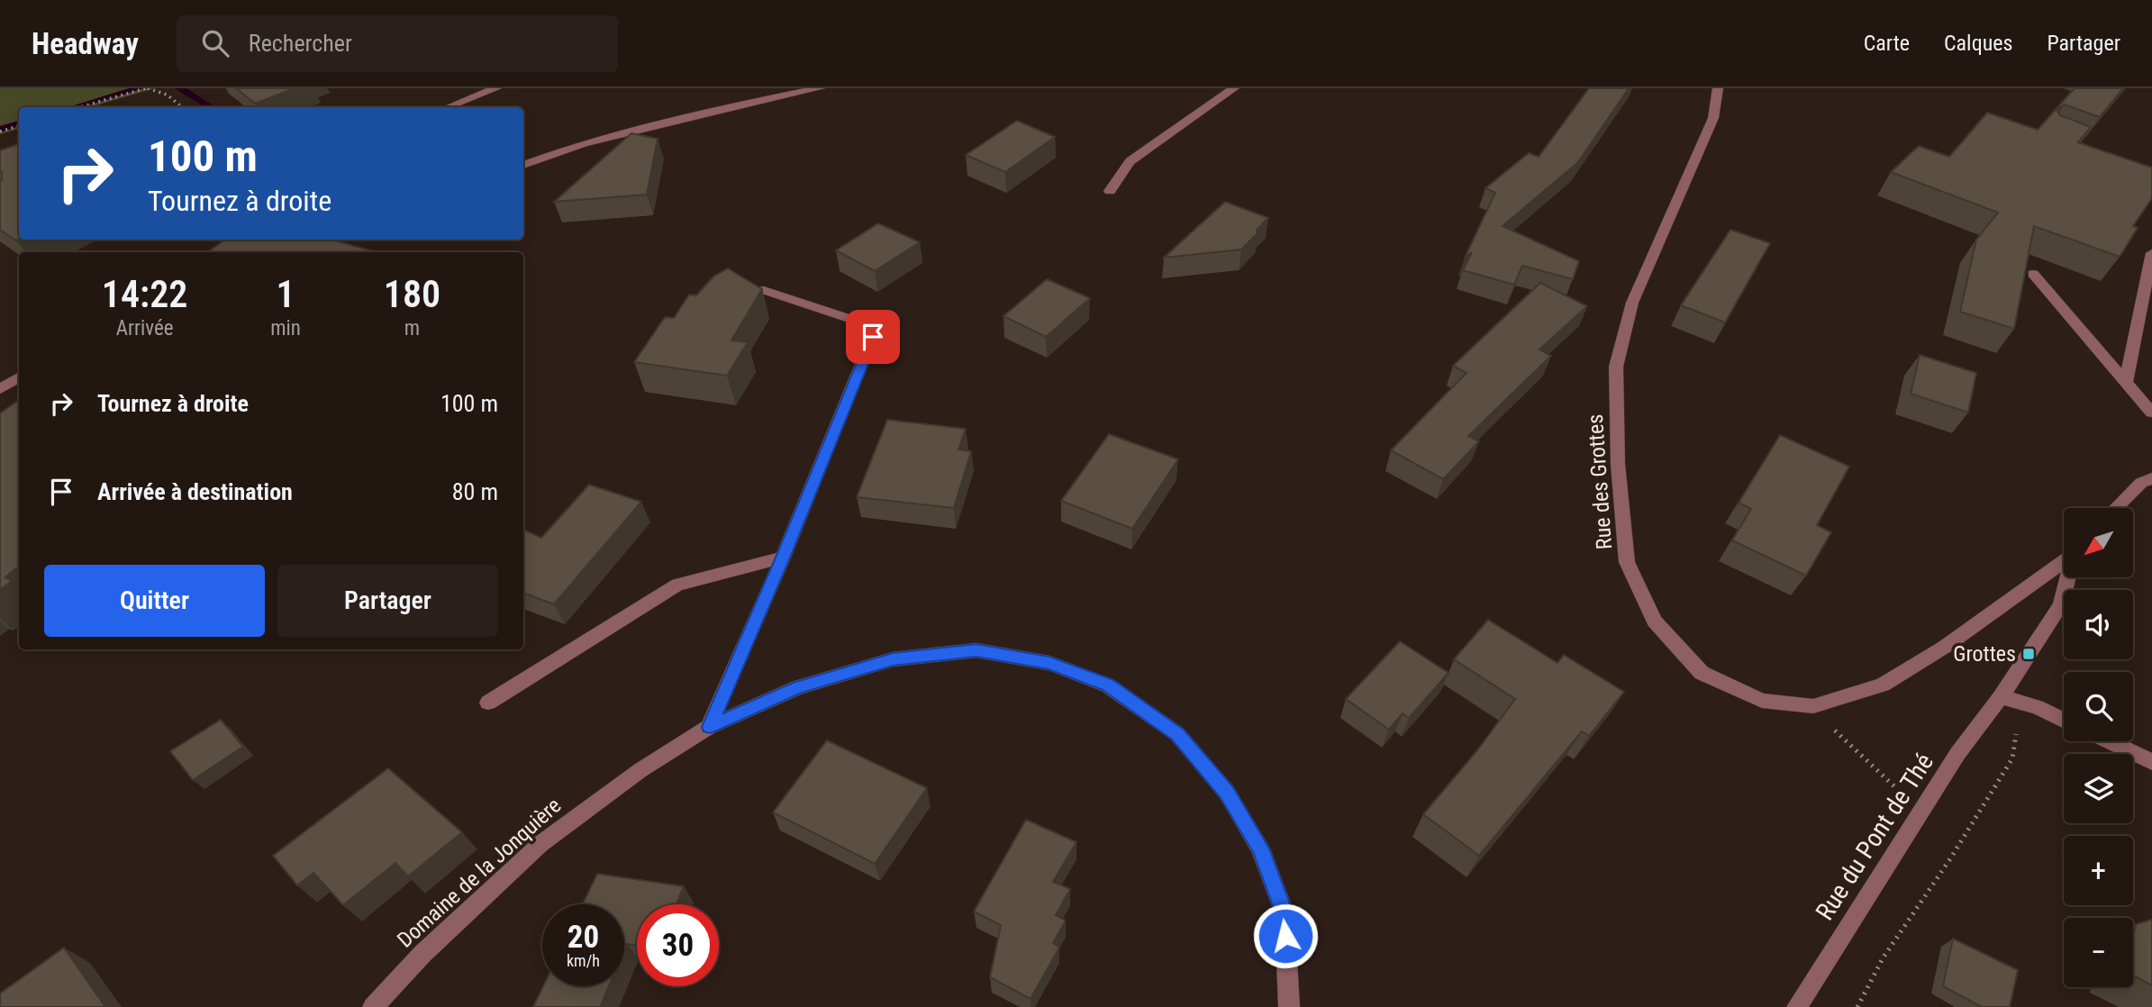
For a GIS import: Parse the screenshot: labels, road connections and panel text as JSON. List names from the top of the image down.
{
  "streets": {
    "street": ["Rue des Grottes", "Rue du Pont de Thé", "Domaine de la Jonquière"]
  },
  "places": {
    "transit": ["Grottes"]
  },
  "north": "bottom left",
  "page": {
    "header": "Headway",
    "search": "Rechercher",
    "nav": ["Carte", "Calques", "Partager"],
    "turn": ["100 m", "Tournez à droite"],
    "eta": [
      "14:22",
      "Arrivée",
      "1",
      "min",
      "180",
      "m"
    ],
    "list": [
      {
        "name": "Tournez à droite",
        "value": "100 m"
      },
      {
        "name": "Arrivée à destination",
        "value": "80 m"
      }
    ],
    "map_buttons": ["+", "−"],
    "buttons": ["Quitter", "Partager"],
    "speed": "20 km/h",
    "limit": "30"
  }
}
